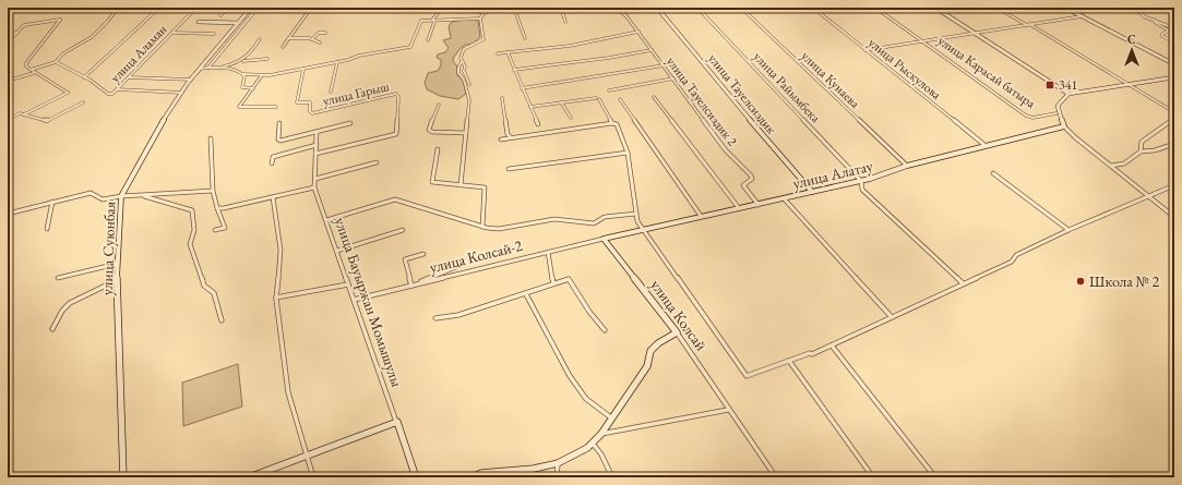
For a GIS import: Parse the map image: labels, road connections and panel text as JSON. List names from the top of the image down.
{
  "streets": {
    "street": [
      "улица Аламан",
      "улица Рыскулова",
      "улица Карасай батыра",
      "улица Кунаева",
      "улица Райымбека",
      "улица Гарыш",
      "улица Тауелсиздик",
      "улица Тауелсиздик 2",
      "улица Алатау",
      "улица Суюнбая",
      "улица Колсай-2",
      "улица Бауыржан Момышулы",
      "улица Колсай"
    ]
  },
  "crossings": [
    ["улица Рыскулова", "улица Алатау"],
    ["улица Кунаева", "улица Алатау"],
    ["улица Райымбека", "улица Алатау"],
    ["улица Гарыш", "улица Бауыржан Момышулы"],
    ["улица Тауелсиздик", "улица Алатау"],
    ["улица Тауелсиздик 2", "улица Алатау"],
    ["улица Алатау", "улица Колсай-2"],
    ["улица Алатау", "улица Колсай"],
    ["улица Колсай-2", "улица Бауыржан Момышулы"],
    ["улица Колсай-2", "улица Колсай"]
  ],
  "places": {
    "transit": ["341"],
    "other": ["Школа № 2"]
  },
  "north": "top"
}
